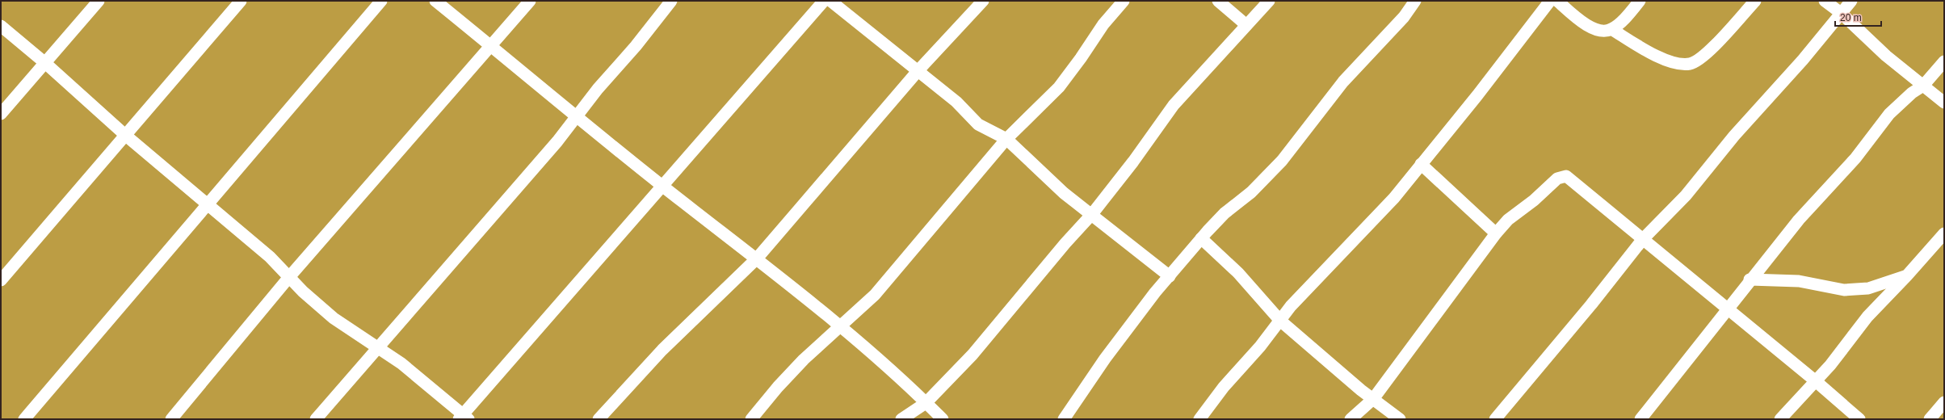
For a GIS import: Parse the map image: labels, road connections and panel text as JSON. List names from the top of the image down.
{
  "scale_bar": "20 m"
}
